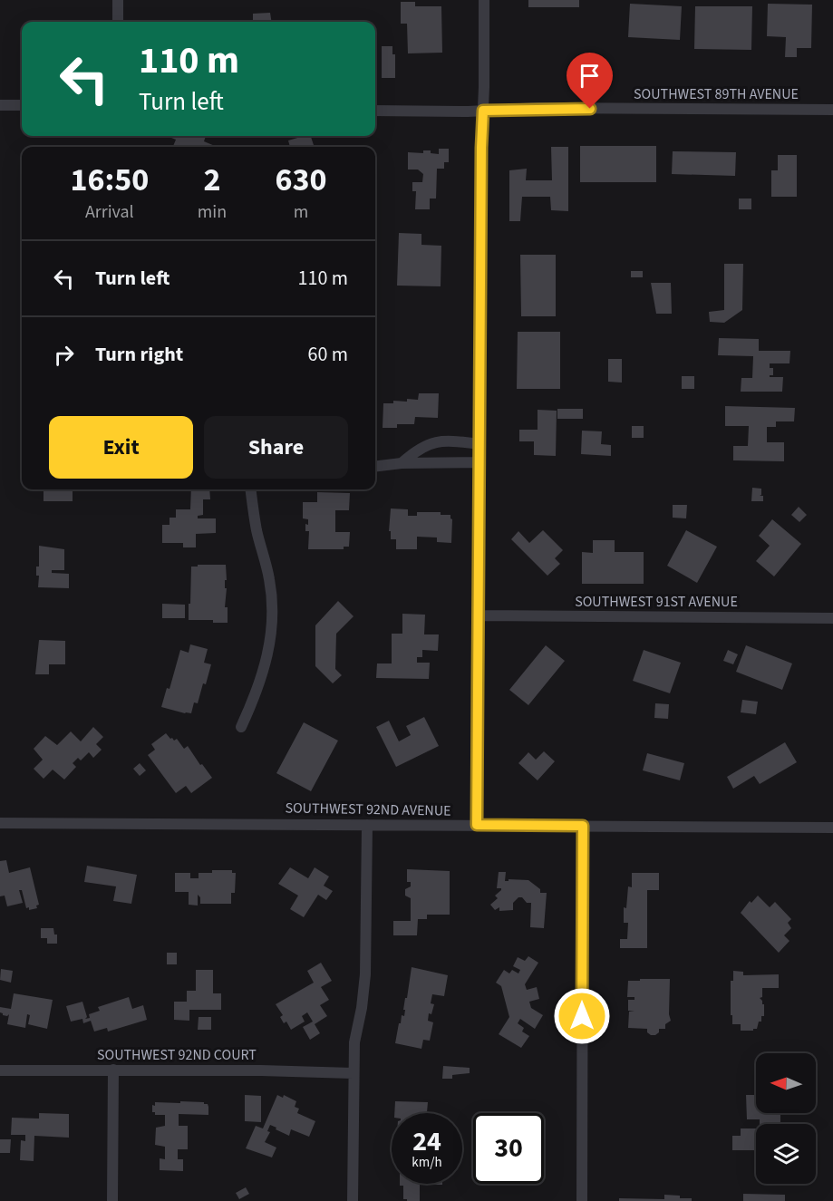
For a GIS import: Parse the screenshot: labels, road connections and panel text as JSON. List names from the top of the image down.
{
  "streets": {
    "street": [
      "SOUTHWEST 89TH AVENUE",
      "SOUTHWEST 91ST AVENUE",
      "SOUTHWEST 92ND AVENUE",
      "SOUTHWEST 92ND COURT"
    ]
  },
  "north": "left",
  "page": {
    "turn": ["110 m", "Turn left"],
    "eta": [
      "16:50",
      "Arrival",
      "2",
      "min",
      "630",
      "m"
    ],
    "list": [
      {
        "name": "Turn left",
        "value": "110 m"
      },
      {
        "name": "Turn right",
        "value": "60 m"
      }
    ],
    "buttons": ["Exit", "Share"],
    "speed": "24 km/h",
    "limit": "30"
  }
}
